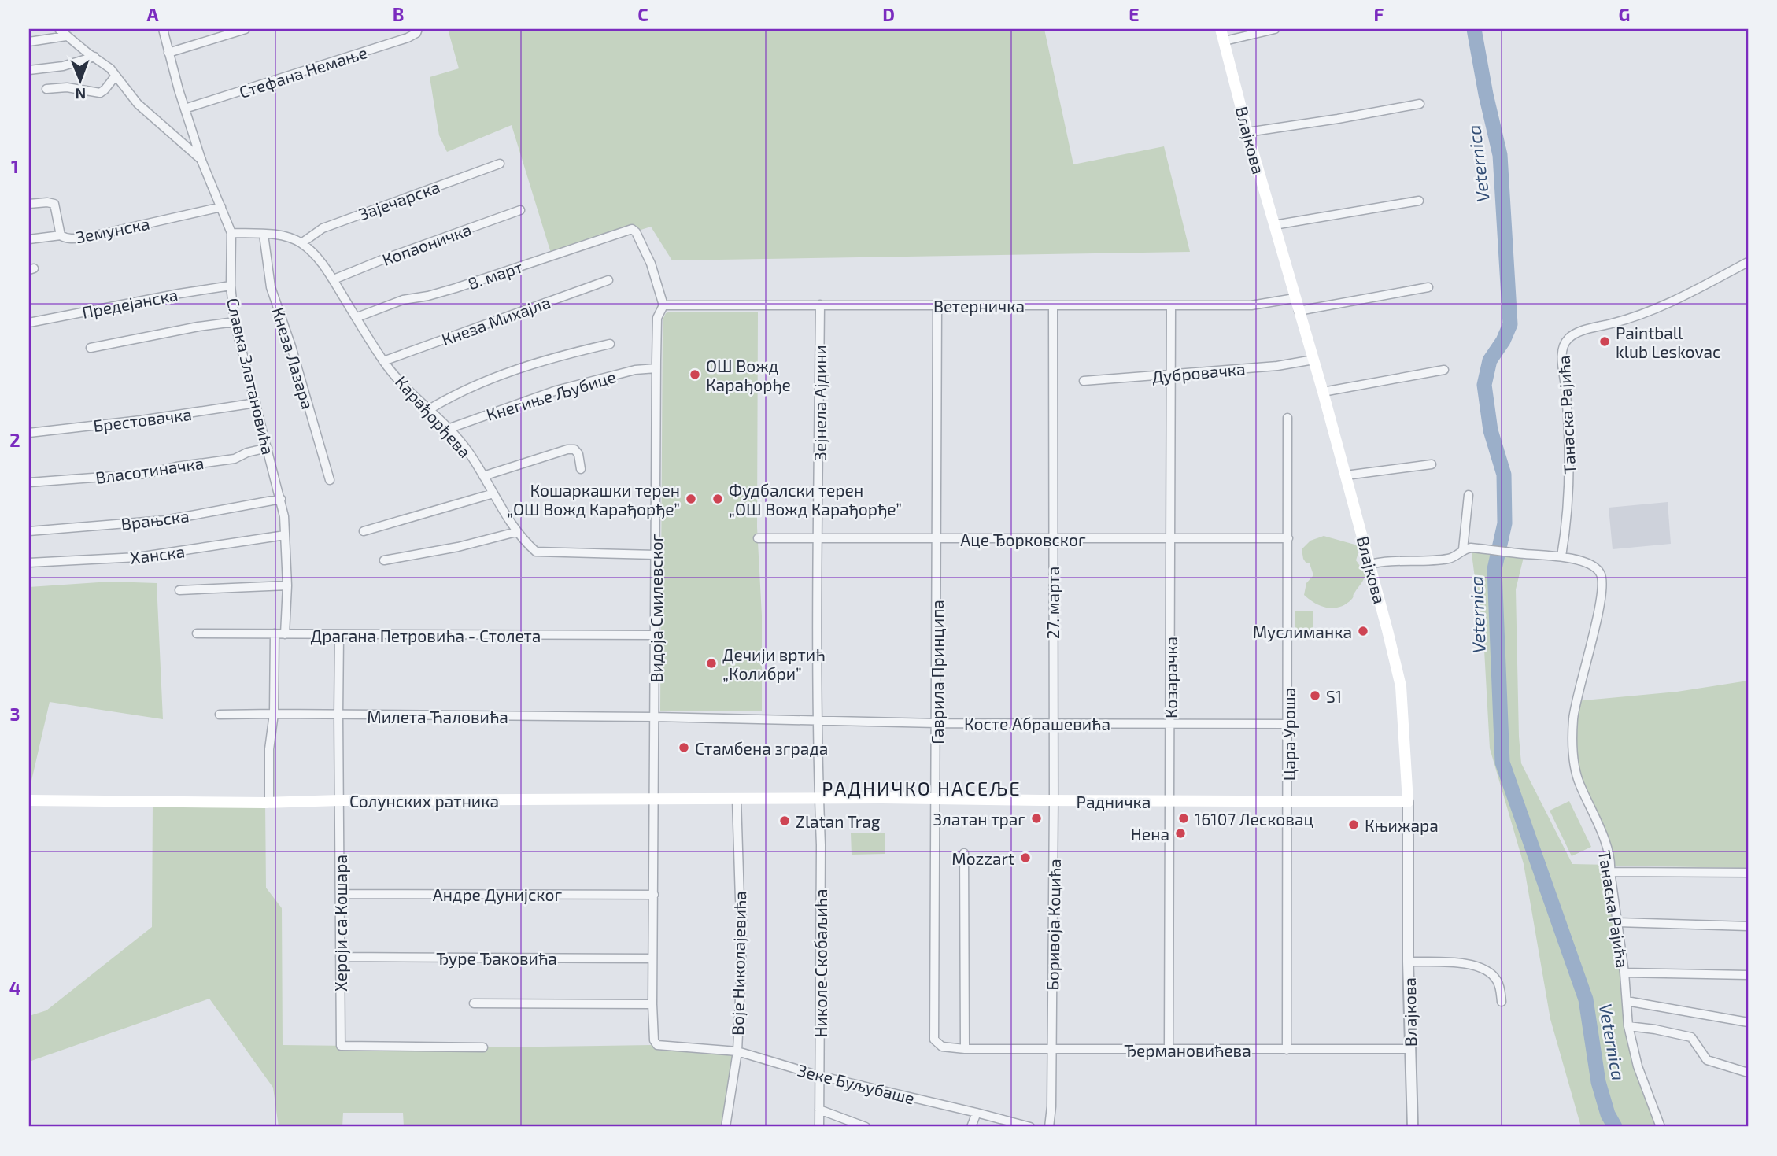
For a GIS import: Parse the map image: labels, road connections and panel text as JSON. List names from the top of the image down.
{
  "streets": {
    "main road": ["Влајкова", "Солунских ратника", "Радничка"],
    "street": [
      "Стефана Немање",
      "Зајечарска",
      "Земунска",
      "Копаоничка",
      "8. март",
      "Предејанска",
      "Ветерничка",
      "Кнеза Михајла",
      "Кнеза Лазара",
      "Дубровачка",
      "Славка Златановића",
      "Кнегиње Љубице",
      "Зејнела Ајдини",
      "Танаска Рајића",
      "Карађорђева",
      "Брестовачка",
      "Власотиначка",
      "Врањска",
      "Аце Ђорковског",
      "Ханска",
      "27. марта",
      "Видоја Смилевског",
      "Драгана Петровића - Столета",
      "Гаврила Принципа",
      "Козарачка",
      "Милета Ћаловића",
      "Косте Абрашевића",
      "Цара Уроша",
      "Андре Дунијског",
      "Хероји са Кошара",
      "Боривоја Коцића",
      "Ђуре Ђаковића",
      "Воје Николајевића",
      "Николе Скобаљића",
      "Ђермановићева",
      "Зеке Буљубаше"
    ]
  },
  "crossings": [
    ["Стефана Немање", "Славка Златановића"],
    ["Влајкова", "Ветерничка"],
    ["Влајкова", "Дубровачка"],
    ["Влајкова", "Радничка"],
    ["Влајкова", "Ђермановићева"],
    ["Зајечарска", "Карађорђева"],
    ["Земунска", "Славка Златановића"],
    ["Копаоничка", "Карађорђева"],
    ["8. март", "Ветерничка"],
    ["8. март", "Карађорђева"],
    ["8. март", "Видоја Смилевског"],
    ["Предејанска", "Славка Златановића"],
    ["Ветерничка", "Зејнела Ајдини"],
    ["Ветерничка", "27. марта"],
    ["Ветерничка", "Видоја Смилевског"],
    ["Ветерничка", "Гаврила Принципа"],
    ["Ветерничка", "Козарачка"],
    ["Кнеза Михајла", "Карађорђева"],
    ["Кнеза Лазара", "Карађорђева"],
    ["Дубровачка", "Козарачка"],
    ["Славка Златановића", "Карађорђева"],
    ["Славка Златановића", "Брестовачка"],
    ["Славка Златановића", "Власотиначка"],
    ["Славка Златановића", "Врањска"],
    ["Славка Златановића", "Ханска"],
    ["Славка Златановића", "Драгана Петровића - Столета"],
    ["Кнегиње Љубице", "Карађорђева"],
    ["Кнегиње Љубице", "Видоја Смилевског"],
    ["Зејнела Ајдини", "Аце Ђорковског"],
    ["Зејнела Ајдини", "Косте Абрашевића"],
    ["Зејнела Ајдини", "Солунских ратника"],
    ["Зејнела Ајдини", "Радничка"],
    ["Зејнела Ајдини", "Николе Скобаљића"],
    ["Карађорђева", "Видоја Смилевског"],
    ["Аце Ђорковског", "27. марта"],
    ["Аце Ђорковског", "Гаврила Принципа"],
    ["Аце Ђорковског", "Козарачка"],
    ["Аце Ђорковског", "Цара Уроша"],
    ["27. марта", "Косте Абрашевића"],
    ["27. марта", "Радничка"],
    ["27. марта", "Боривоја Коцића"],
    ["Видоја Смилевског", "Драгана Петровића - Столета"],
    ["Видоја Смилевског", "Милета Ћаловића"],
    ["Видоја Смилевског", "Косте Абрашевића"],
    ["Видоја Смилевског", "Солунских ратника"],
    ["Драгана Петровића - Столета", "Хероји са Кошара"],
    ["Гаврила Принципа", "Косте Абрашевића"],
    ["Гаврила Принципа", "Радничка"],
    ["Гаврила Принципа", "Ђермановићева"],
    ["Козарачка", "Косте Абрашевића"],
    ["Козарачка", "Радничка"],
    ["Козарачка", "Ђермановићева"],
    ["Милета Ћаловића", "Косте Абрашевића"],
    ["Милета Ћаловића", "Хероји са Кошара"],
    ["Косте Абрашевића", "Цара Уроша"],
    ["Цара Уроша", "Радничка"],
    ["Цара Уроша", "Ђермановићева"],
    ["Солунских ратника", "Радничка"],
    ["Солунских ратника", "Хероји са Кошара"],
    ["Солунских ратника", "Воје Николајевића"],
    ["Солунских ратника", "Николе Скобаљића"],
    ["Радничка", "Боривоја Коцића"],
    ["Радничка", "Николе Скобаљића"],
    ["Андре Дунијског", "Хероји са Кошара"],
    ["Хероји са Кошара", "Ђуре Ђаковића"],
    ["Боривоја Коцића", "Ђермановићева"],
    ["Воје Николајевића", "Зеке Буљубаше"],
    ["Николе Скобаљића", "Зеке Буљубаше"]
  ],
  "districts": ["РАДНИЧКО НАСЕЉЕ"],
  "water": ["Veternica"],
  "places": [
    "Paintball klub Leskovac",
    "ОШ Вожд Карађорђе",
    "Кошаркашки терен „ОШ Вожд Карађорђе”",
    "Фудбалски терен „ОШ Вожд Карађорђе”",
    "Муслиманка",
    "Дечији вртић „Колибри”",
    "S1",
    "Стамбена зграда",
    "Златан траг",
    "16107 Лесковац",
    "Zlatan Trag",
    "Књижара",
    "Нена",
    "Mozzart"
  ],
  "north": "bottom",
  "grid": {
    "columns": [
      "A",
      "B",
      "C",
      "D",
      "E",
      "F",
      "G"
    ],
    "rows": [
      "1",
      "2",
      "3",
      "4"
    ]
  }
}
